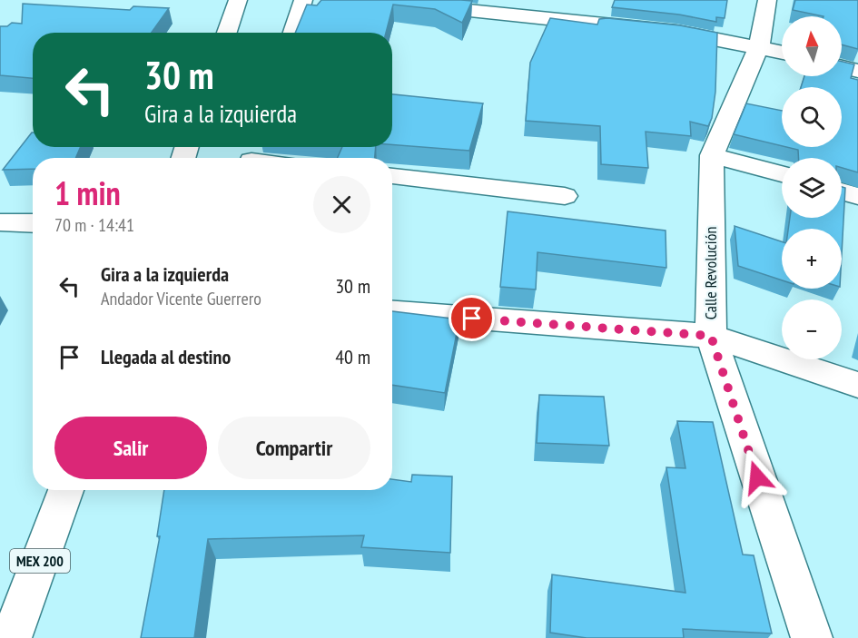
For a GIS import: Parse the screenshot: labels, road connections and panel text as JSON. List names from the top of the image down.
{
  "streets": {
    "street": ["Calle Revolución", "MEX 200"]
  },
  "north": "top",
  "page": {
    "map_buttons": ["+", "−"],
    "turn": ["30 m", "Gira a la izquierda"],
    "heading": ["1 min", "70 m · 14:41"],
    "list": [
      {
        "name": "Gira a la izquierda",
        "note": "Andador Vicente Guerrero",
        "value": "30 m"
      },
      {
        "name": "Llegada al destino",
        "value": "40 m"
      }
    ],
    "buttons": ["Salir", "Compartir"]
  }
}
